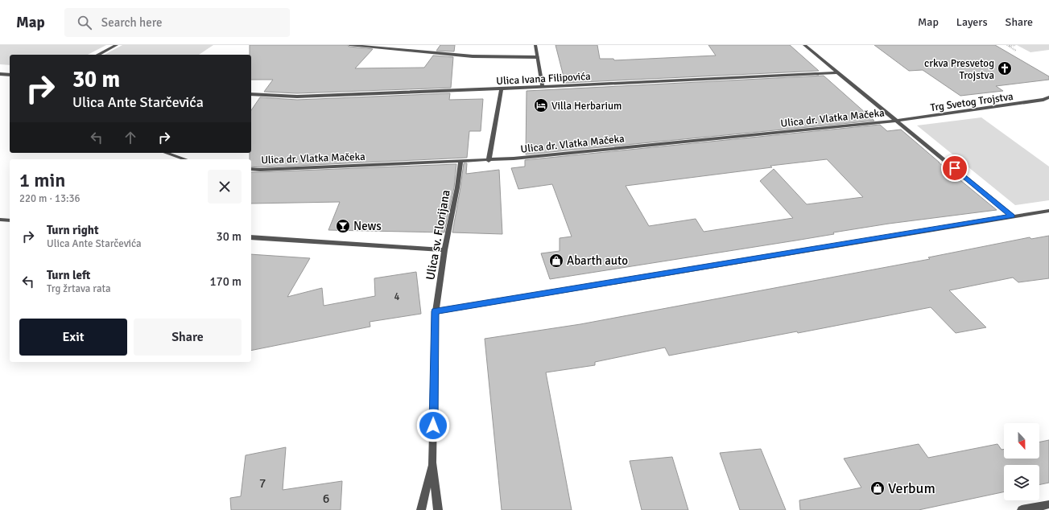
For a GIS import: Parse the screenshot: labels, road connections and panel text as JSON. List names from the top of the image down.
{
  "streets": {
    "street": [
      "Ulica Ivana Filipovića",
      "Trg Svetog Trojstva",
      "Ulica dr. Vlatka Mačeka",
      "Ulica sv. Florijana"
    ]
  },
  "crossings": [
    ["Trg Svetog Trojstva", "Ulica dr. Vlatka Mačeka"],
    ["Ulica dr. Vlatka Mačeka", "Ulica sv. Florijana"]
  ],
  "places": {
    "church": ["crkva Presvetog Trojstva"],
    "hotel": ["Villa Herbarium"],
    "bar": ["News"],
    "shop": ["Abarth auto", "Verbum"]
  },
  "house_numbers": ["4", "7", "6"],
  "north": "bottom",
  "page": {
    "header": "Map",
    "search": "Search here",
    "nav": ["Map", "Layers", "Share"],
    "turn": ["30 m", "Ulica Ante Starčevića"],
    "heading": ["1 min", "220 m · 13:36"],
    "list": [
      {
        "name": "Turn right",
        "note": "Ulica Ante Starčevića",
        "value": "30 m"
      },
      {
        "name": "Turn left",
        "note": "Trg žrtava rata",
        "value": "170 m"
      }
    ],
    "buttons": ["Exit", "Share"]
  }
}
